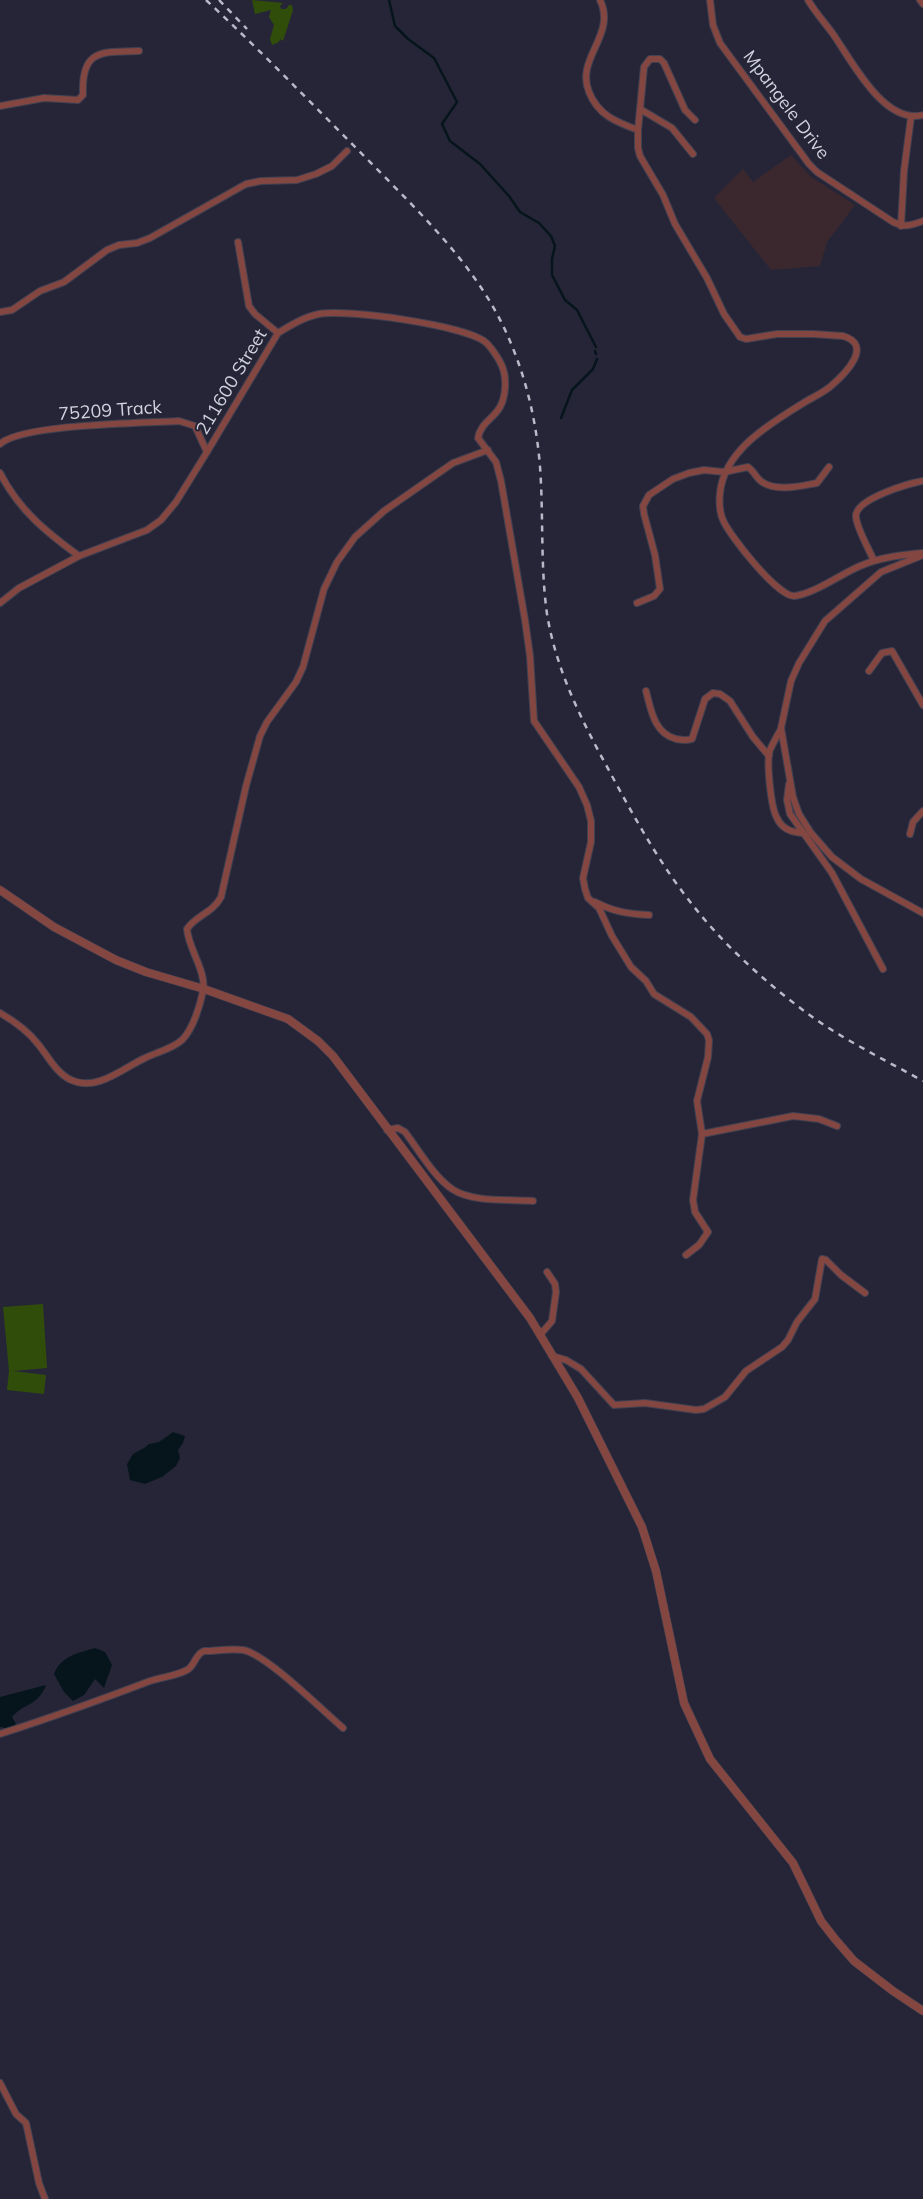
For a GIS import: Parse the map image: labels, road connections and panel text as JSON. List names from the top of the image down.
{
  "streets": {
    "street": ["Mpangele Drive", "211600 Street", "75209 Track"]
  },
  "crossings": [
    ["211600 Street", "75209 Track"]
  ]
}
